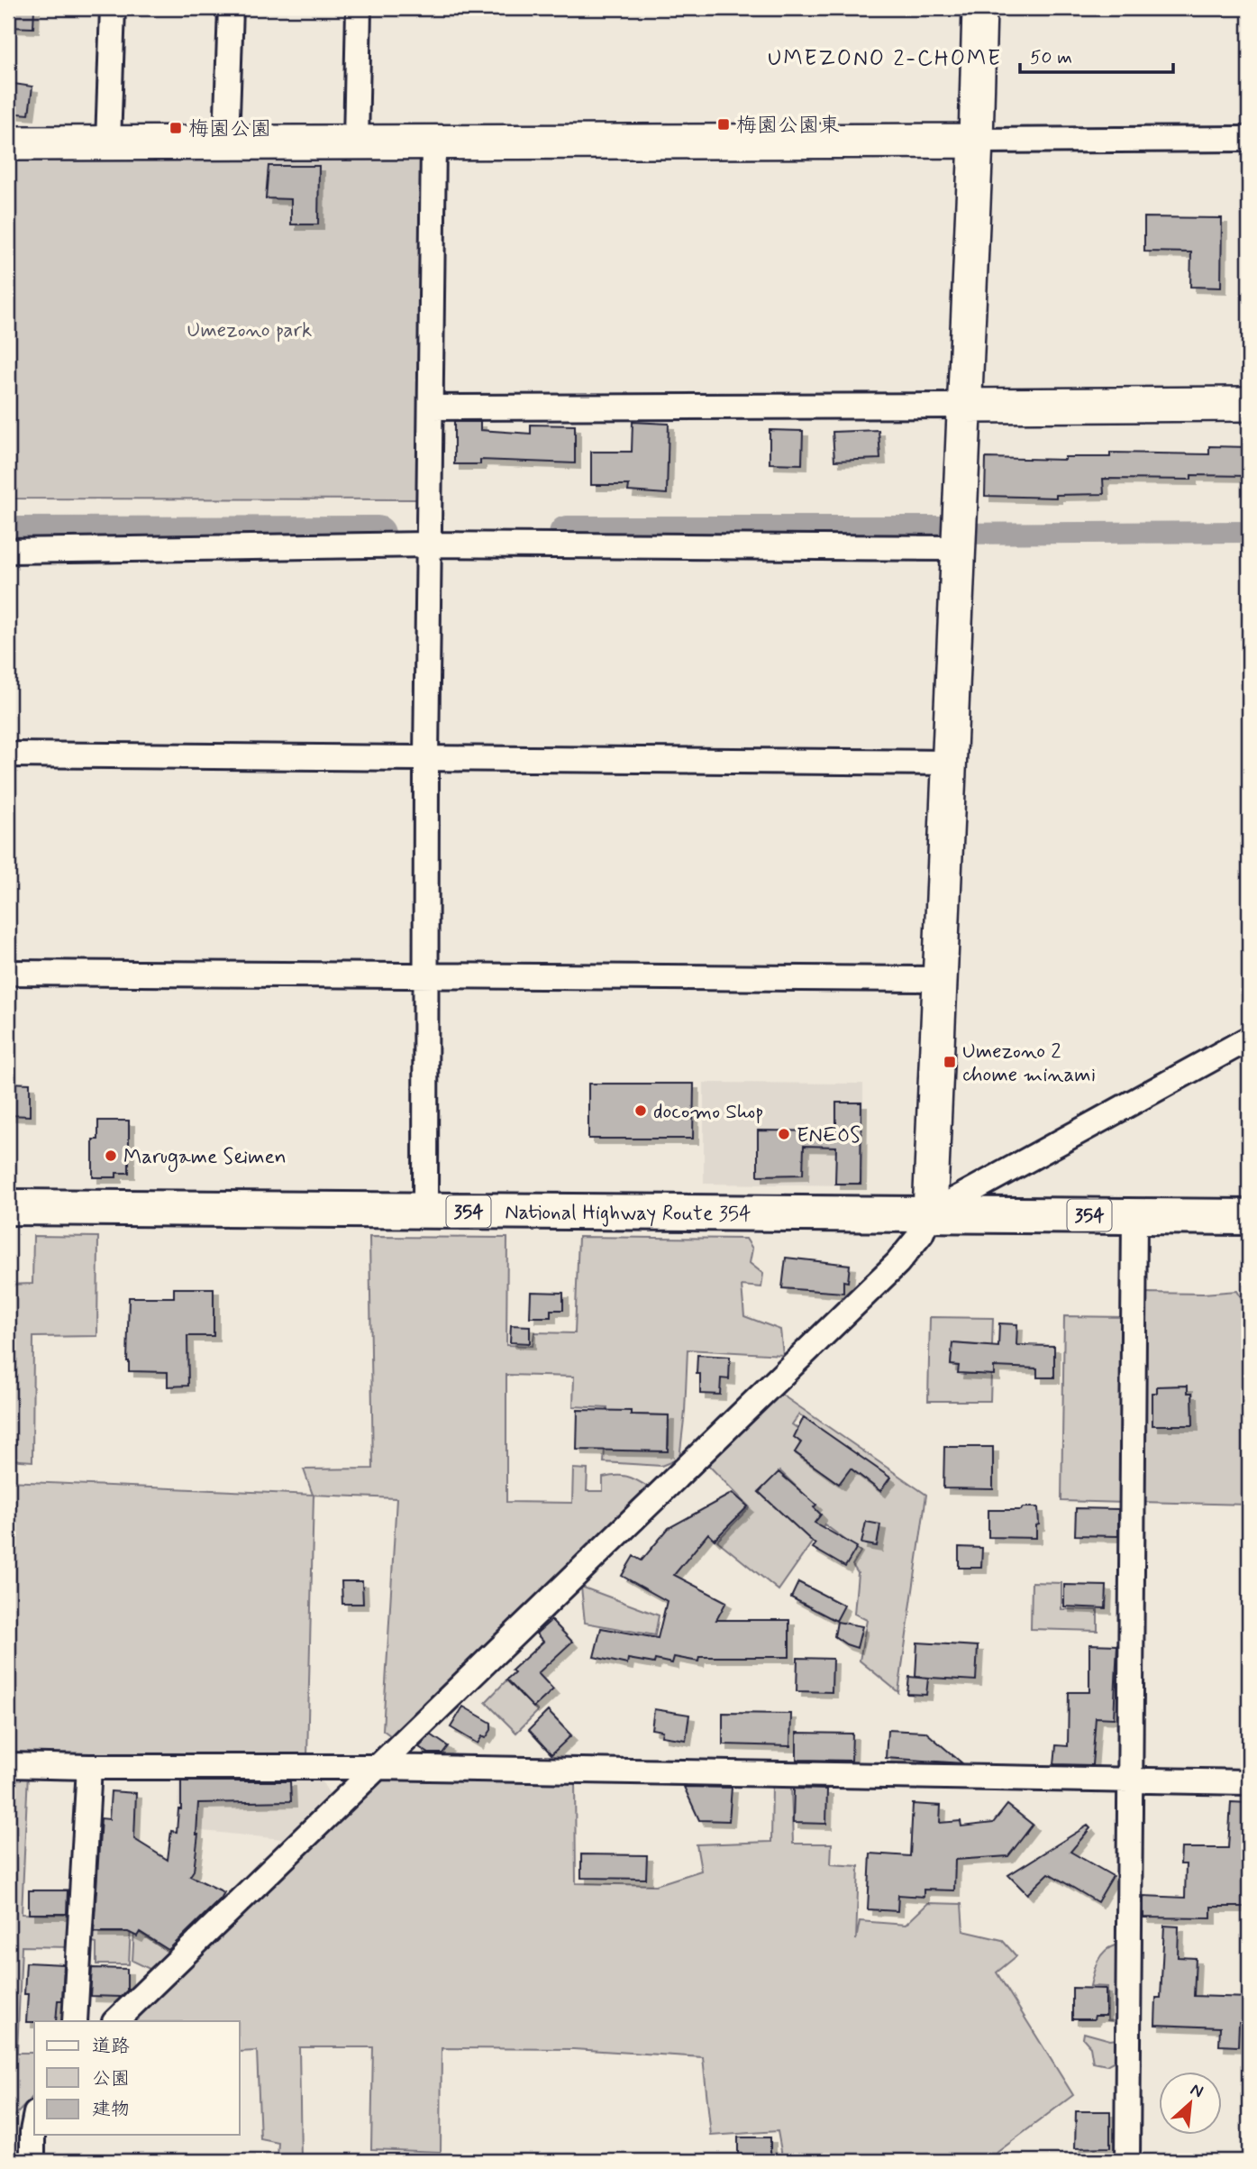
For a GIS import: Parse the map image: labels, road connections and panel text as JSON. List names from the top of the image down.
{
  "streets": {
    "highway": ["354", "National Highway Route 354"]
  },
  "districts": ["UMEZONO 2-CHOME"],
  "parks": ["Umezono park"],
  "places": {
    "transit": ["梅園公園東", "梅園公園", "Umezono 2 chome minami"],
    "other": ["docomo Shop", "ENEOS", "Marugame Seimen"]
  },
  "legend": ["道路", "公園", "建物"],
  "scale_bar": "50 m",
  "north": "top right"
}
